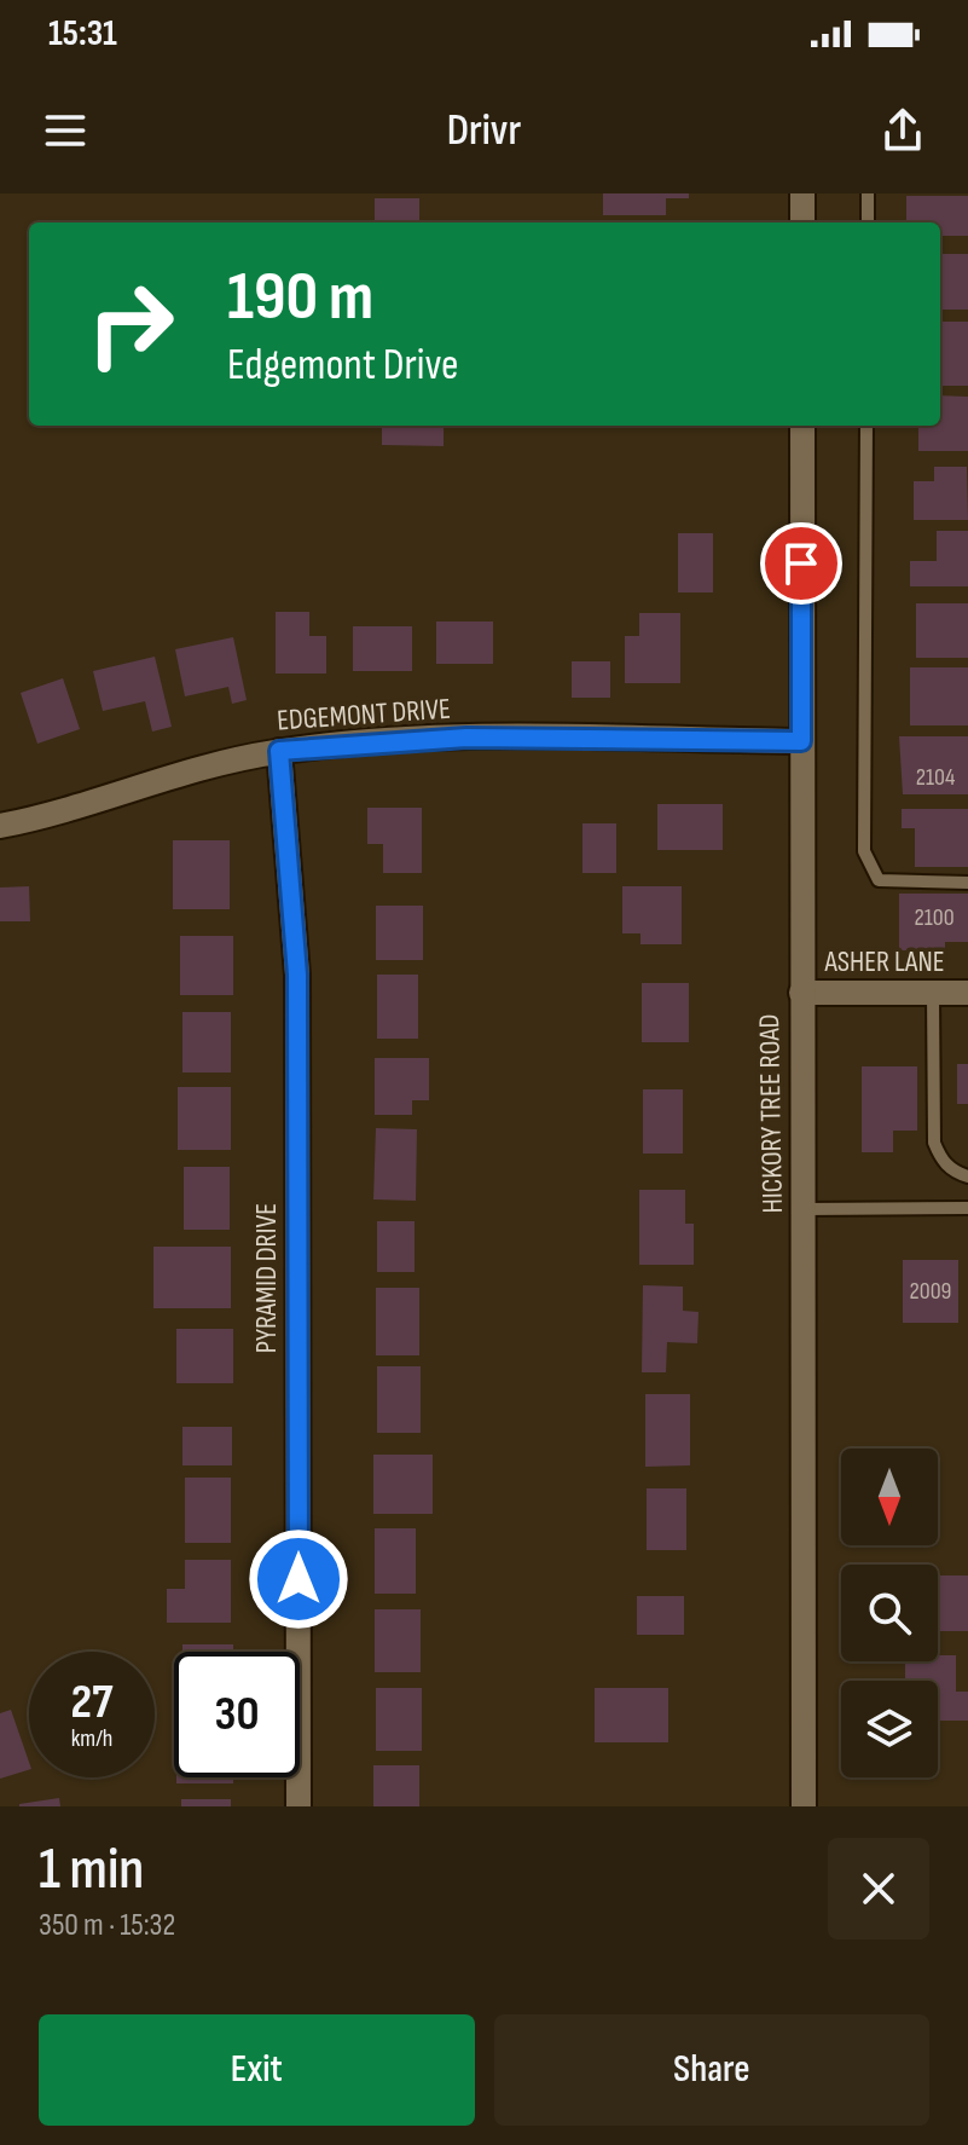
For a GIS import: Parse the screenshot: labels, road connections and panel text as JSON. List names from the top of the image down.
{
  "streets": {
    "street": [
      "EDGEMONT DRIVE",
      "ASHER LANE",
      "HICKORY TREE ROAD",
      "PYRAMID DRIVE"
    ]
  },
  "crossings": [
    ["EDGEMONT DRIVE", "HICKORY TREE ROAD"],
    ["EDGEMONT DRIVE", "PYRAMID DRIVE"],
    ["ASHER LANE", "HICKORY TREE ROAD"]
  ],
  "house_numbers": ["2104", "2100", "2009"],
  "north": "bottom",
  "page": {
    "status": "15:31",
    "header": "Drivr",
    "turn": ["190 m", "Edgemont Drive"],
    "speed": "27 km/h",
    "limit": "30",
    "heading": ["1 min", "350 m · 15:32"],
    "buttons": ["Exit", "Share"]
  }
}
